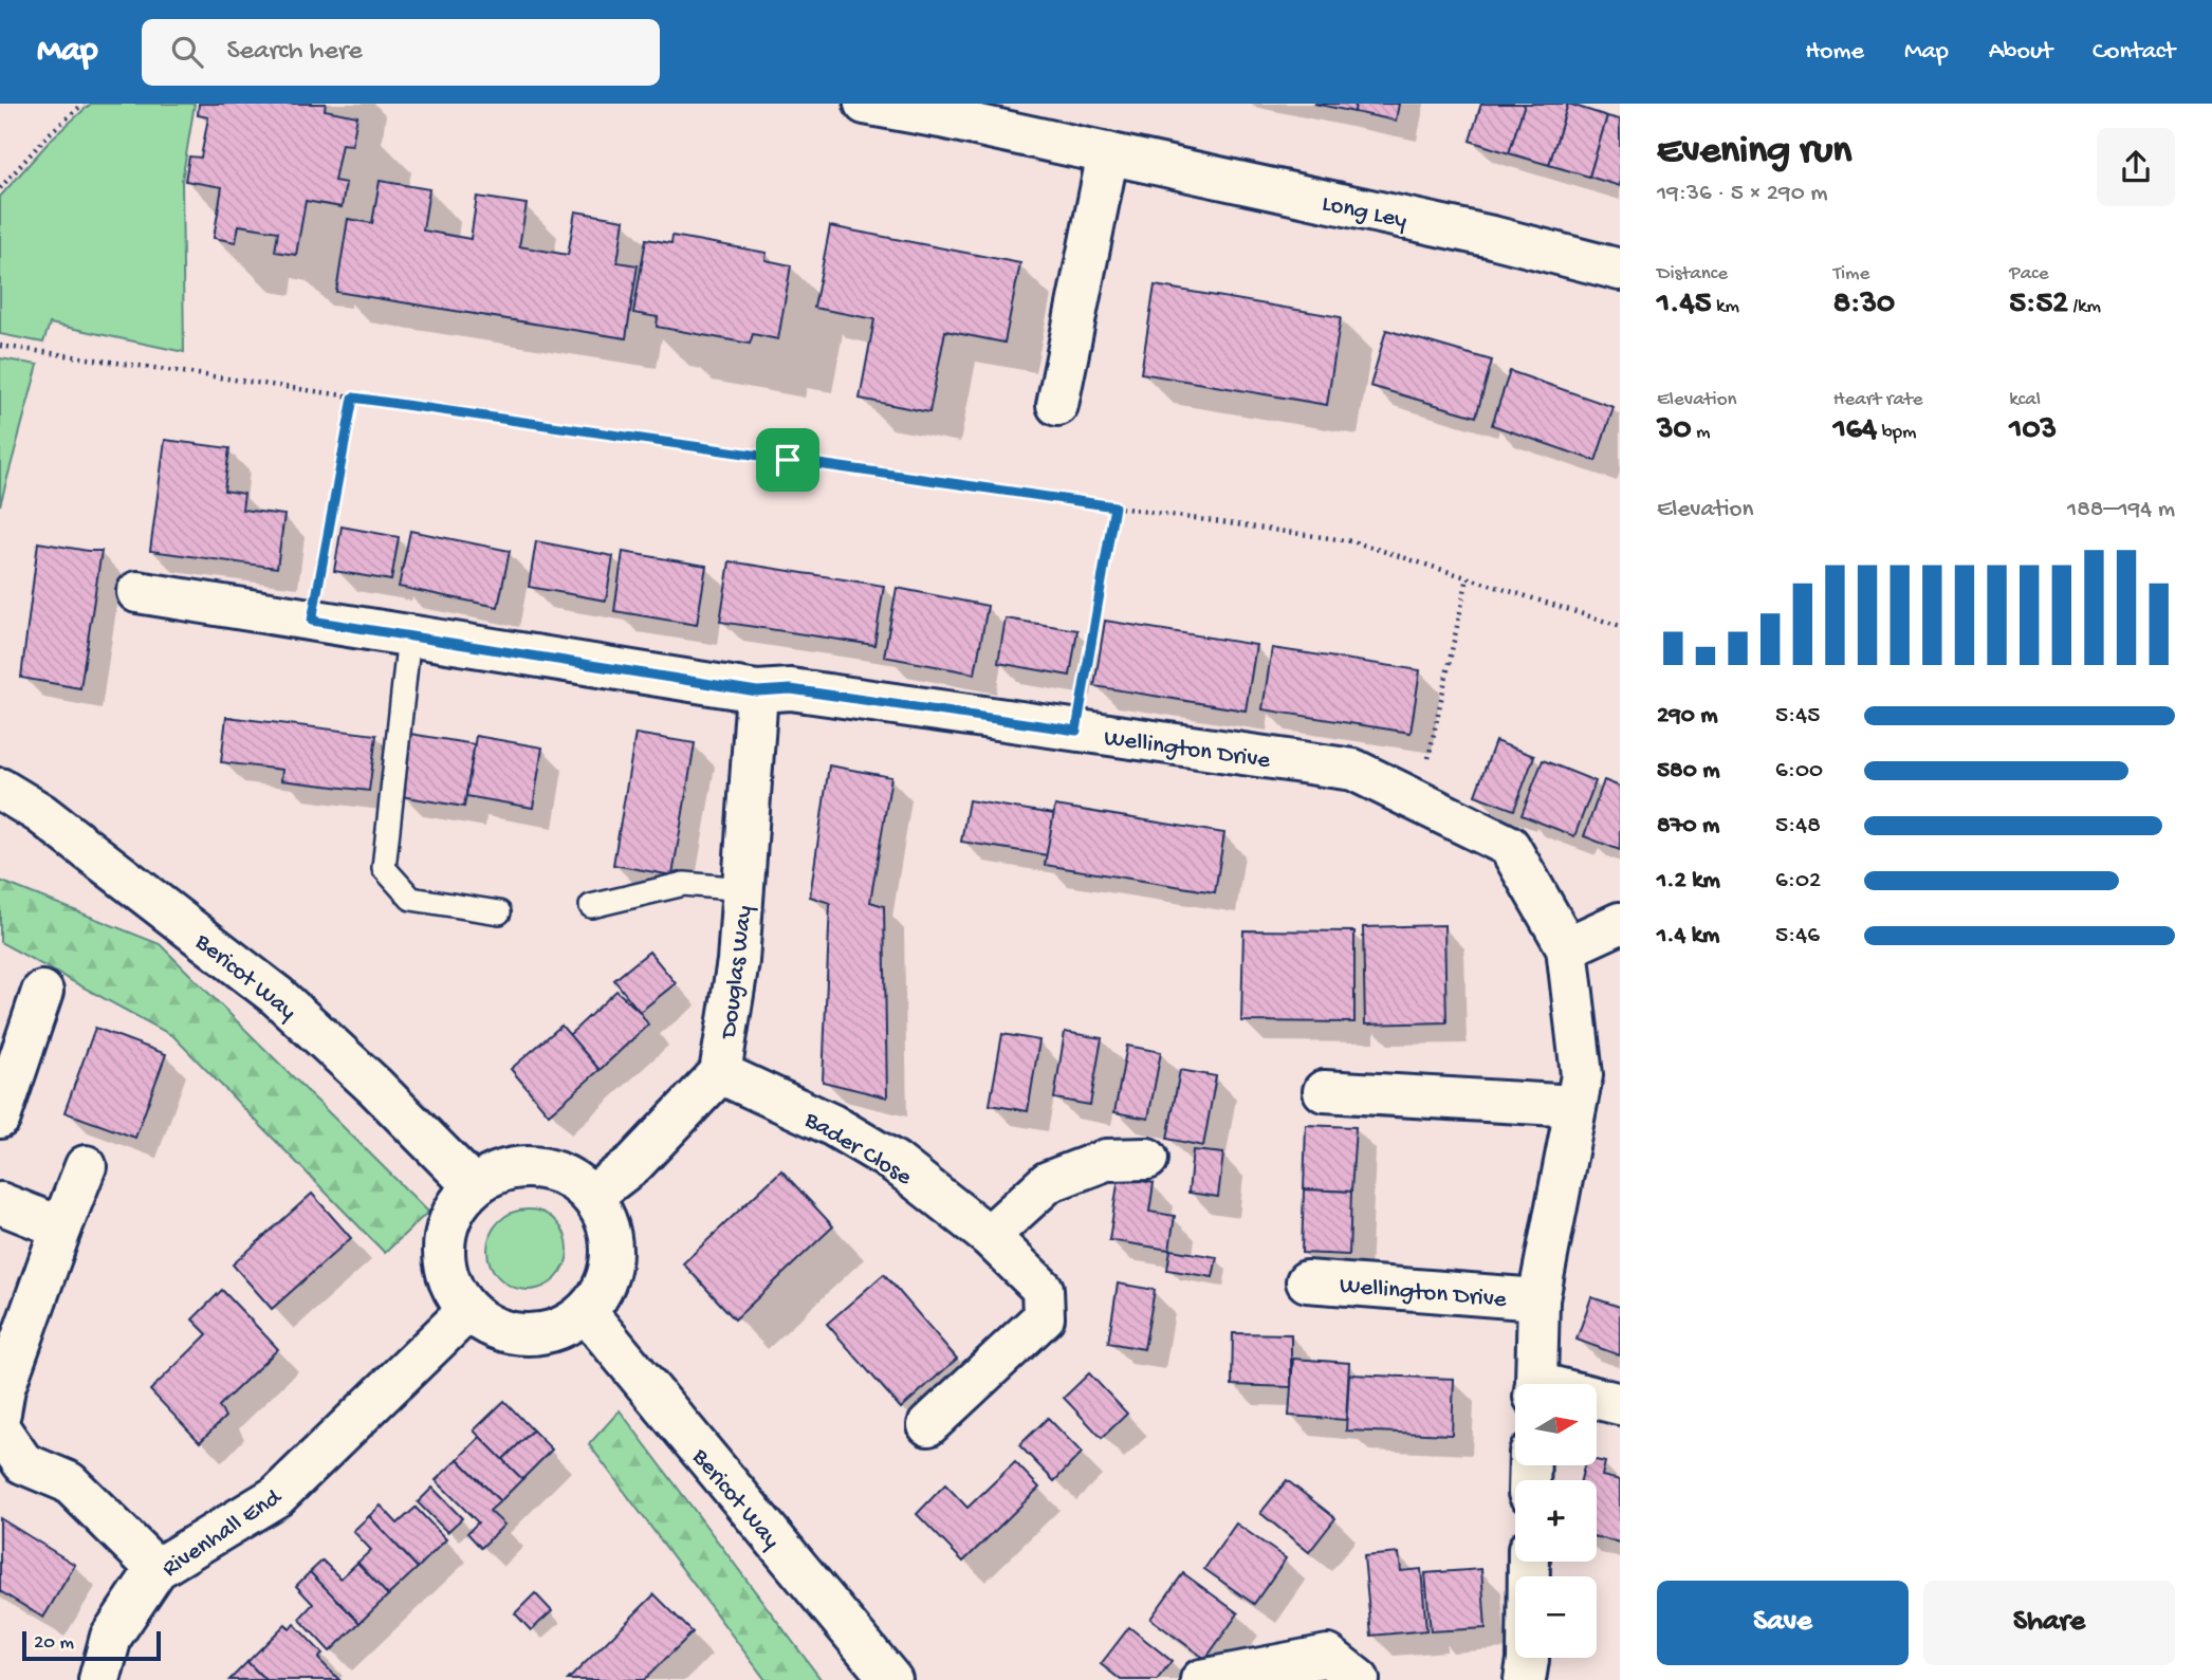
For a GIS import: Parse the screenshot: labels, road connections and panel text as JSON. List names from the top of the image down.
{
  "streets": {
    "street": [
      "Long Ley",
      "Wellington Drive",
      "Douglas Way",
      "Bericot Way",
      "Bader Close",
      "Rivenhall End"
    ]
  },
  "crossings": [
    ["Wellington Drive", "Douglas Way"],
    ["Douglas Way", "Bericot Way"],
    ["Douglas Way", "Bader Close"],
    ["Douglas Way", "Rivenhall End"],
    ["Bericot Way", "Rivenhall End"]
  ],
  "scale_bar": "20 m",
  "north": "right",
  "page": {
    "header": "Map",
    "search": "Search here",
    "nav": [
      "Home",
      "Map",
      "About",
      "Contact"
    ],
    "heading": ["Evening run", "19:36 · 5 × 290 m"],
    "stats": [
      ["Distance", "1.45 km"],
      ["Time", "8:30"],
      ["Pace", "5:52 /km"],
      ["Elevation", "30 m"],
      ["Heart rate", "164 bpm"],
      ["kcal", "103"]
    ],
    "chart": ["Elevation", "188–194 m"],
    "list": [
      {
        "name": "290 m",
        "note": "5:45"
      },
      {
        "name": "580 m",
        "note": "6:00"
      },
      {
        "name": "870 m",
        "note": "5:48"
      },
      {
        "name": "1.2 km",
        "note": "6:02"
      },
      {
        "name": "1.4 km",
        "note": "5:46"
      }
    ],
    "map_buttons": ["+", "−"],
    "buttons": ["Save", "Share"],
    "scale": "20 m"
  }
}
